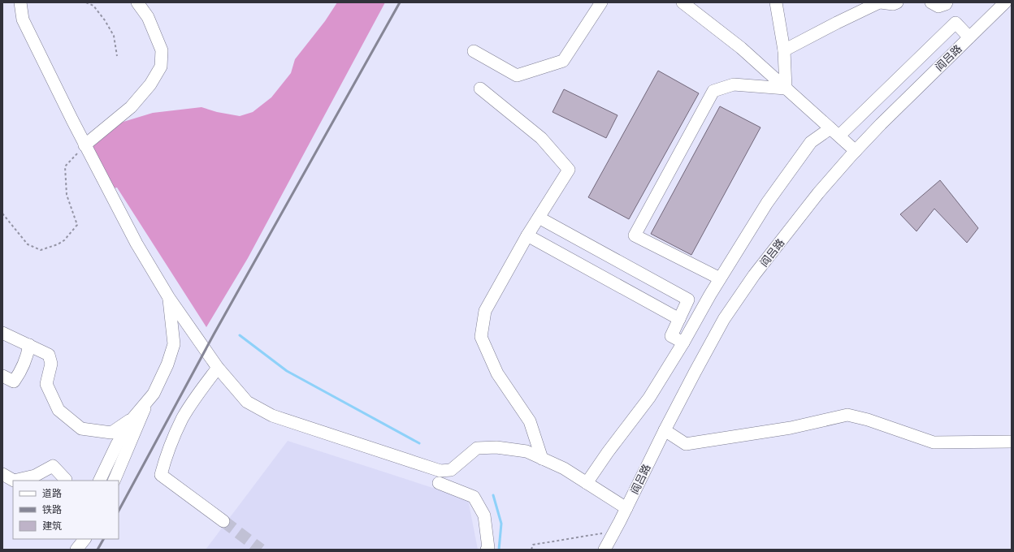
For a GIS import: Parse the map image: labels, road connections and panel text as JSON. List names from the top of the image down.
{
  "streets": {
    "street": ["阎吕路"]
  },
  "legend": ["道路", "铁路", "建筑"]
}
